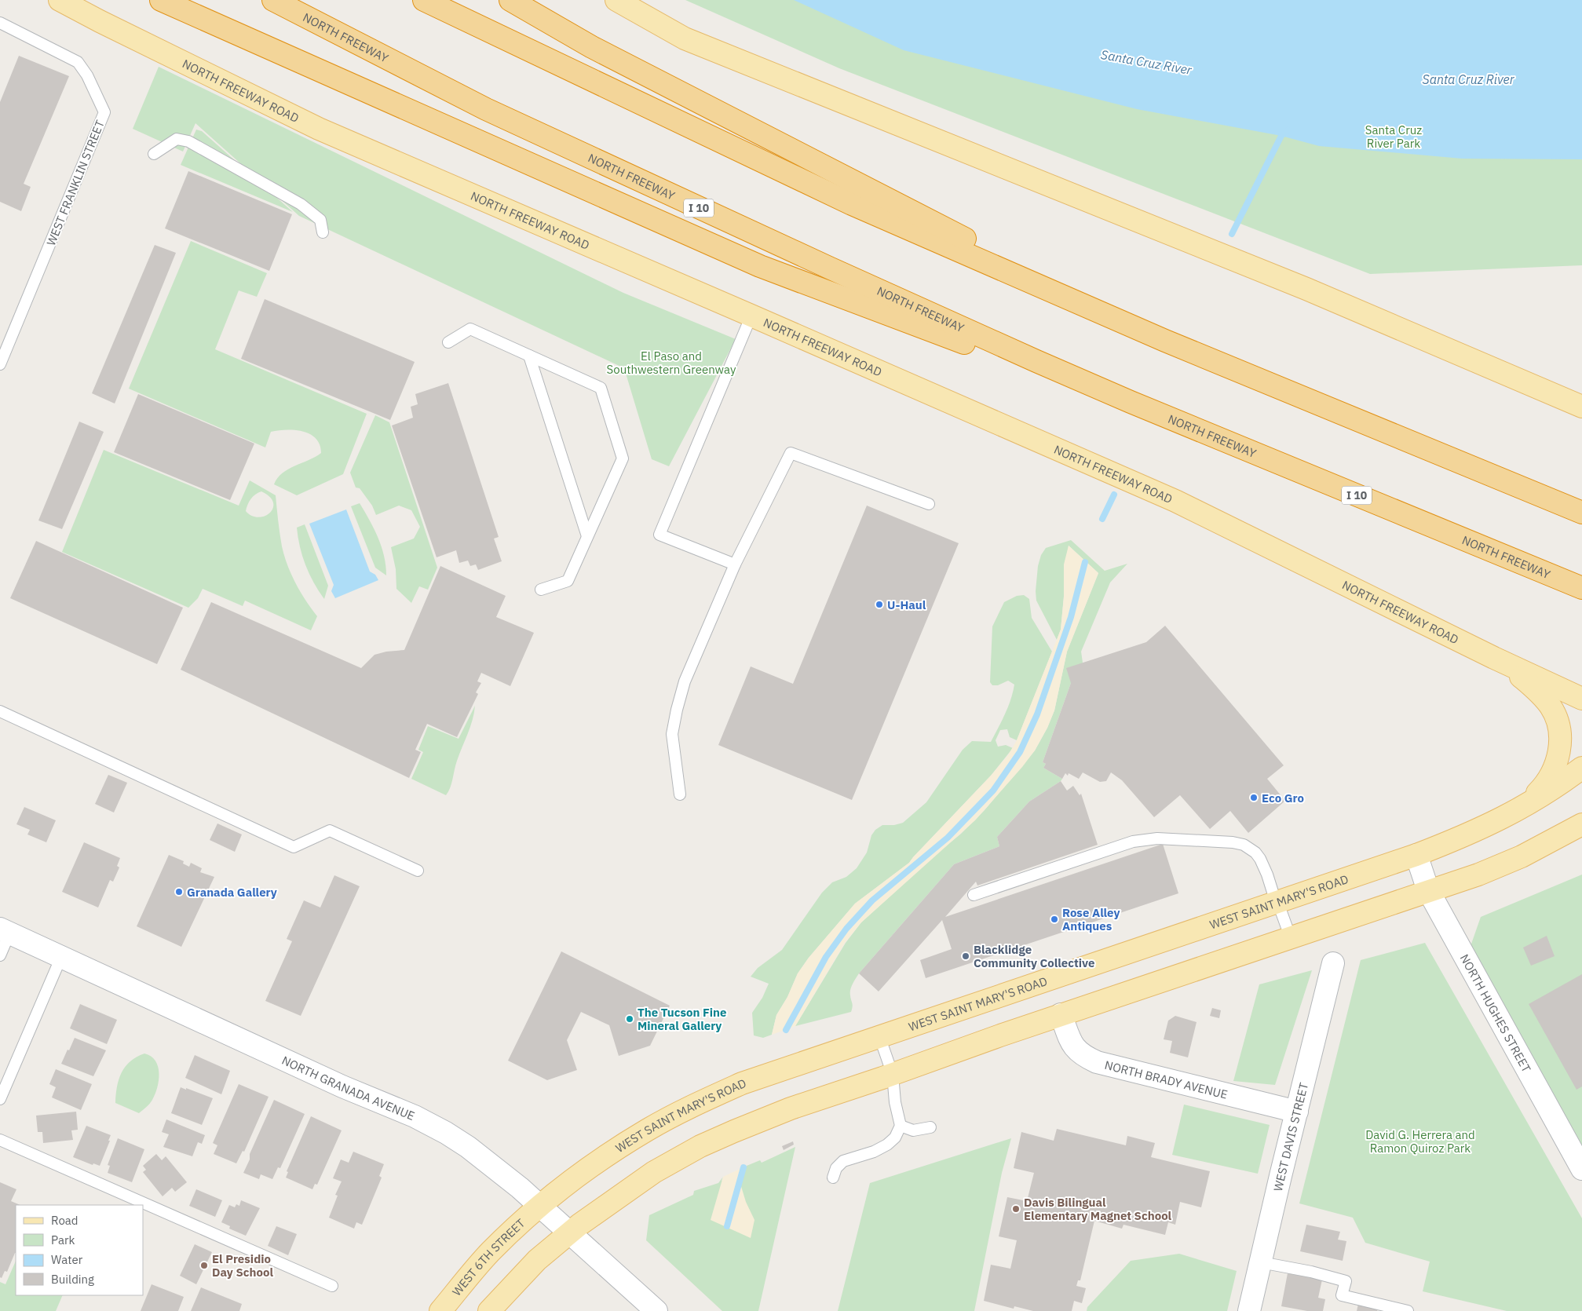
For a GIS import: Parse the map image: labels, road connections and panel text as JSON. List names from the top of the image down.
{
  "streets": {
    "highway": ["NORTH FREEWAY", "I 10"],
    "main road": ["NORTH FREEWAY ROAD", "WEST SAINT MARY'S ROAD", "WEST 6TH STREET"],
    "street": [
      "NORTH HUGHES STREET",
      "NORTH BRADY AVENUE",
      "NORTH GRANADA AVENUE",
      "WEST DAVIS STREET"
    ],
    "lane": ["WEST FRANKLIN STREET"]
  },
  "crossings": [
    ["WEST SAINT MARY'S ROAD", "NORTH HUGHES STREET"],
    ["WEST SAINT MARY'S ROAD", "NORTH GRANADA AVENUE"],
    ["WEST SAINT MARY'S ROAD", "WEST 6TH STREET"],
    ["NORTH BRADY AVENUE", "WEST DAVIS STREET"],
    ["NORTH GRANADA AVENUE", "WEST 6TH STREET"]
  ],
  "water": ["Santa Cruz River"],
  "parks": ["Santa Cruz River Park", "El Paso and Southwestern Greenway", "David G. Herrera and Ramon Quiroz Park"],
  "places": [
    "U-Haul",
    "Eco Gro",
    "Granada Gallery",
    "Rose Alley Antiques",
    "Blacklidge Community Collective",
    "The Tucson Fine Mineral Gallery",
    "Davis Bilingual Elementary Magnet School",
    "El Presidio Day School"
  ],
  "legend": [
    "Road",
    "Park",
    "Water",
    "Building"
  ]
}
